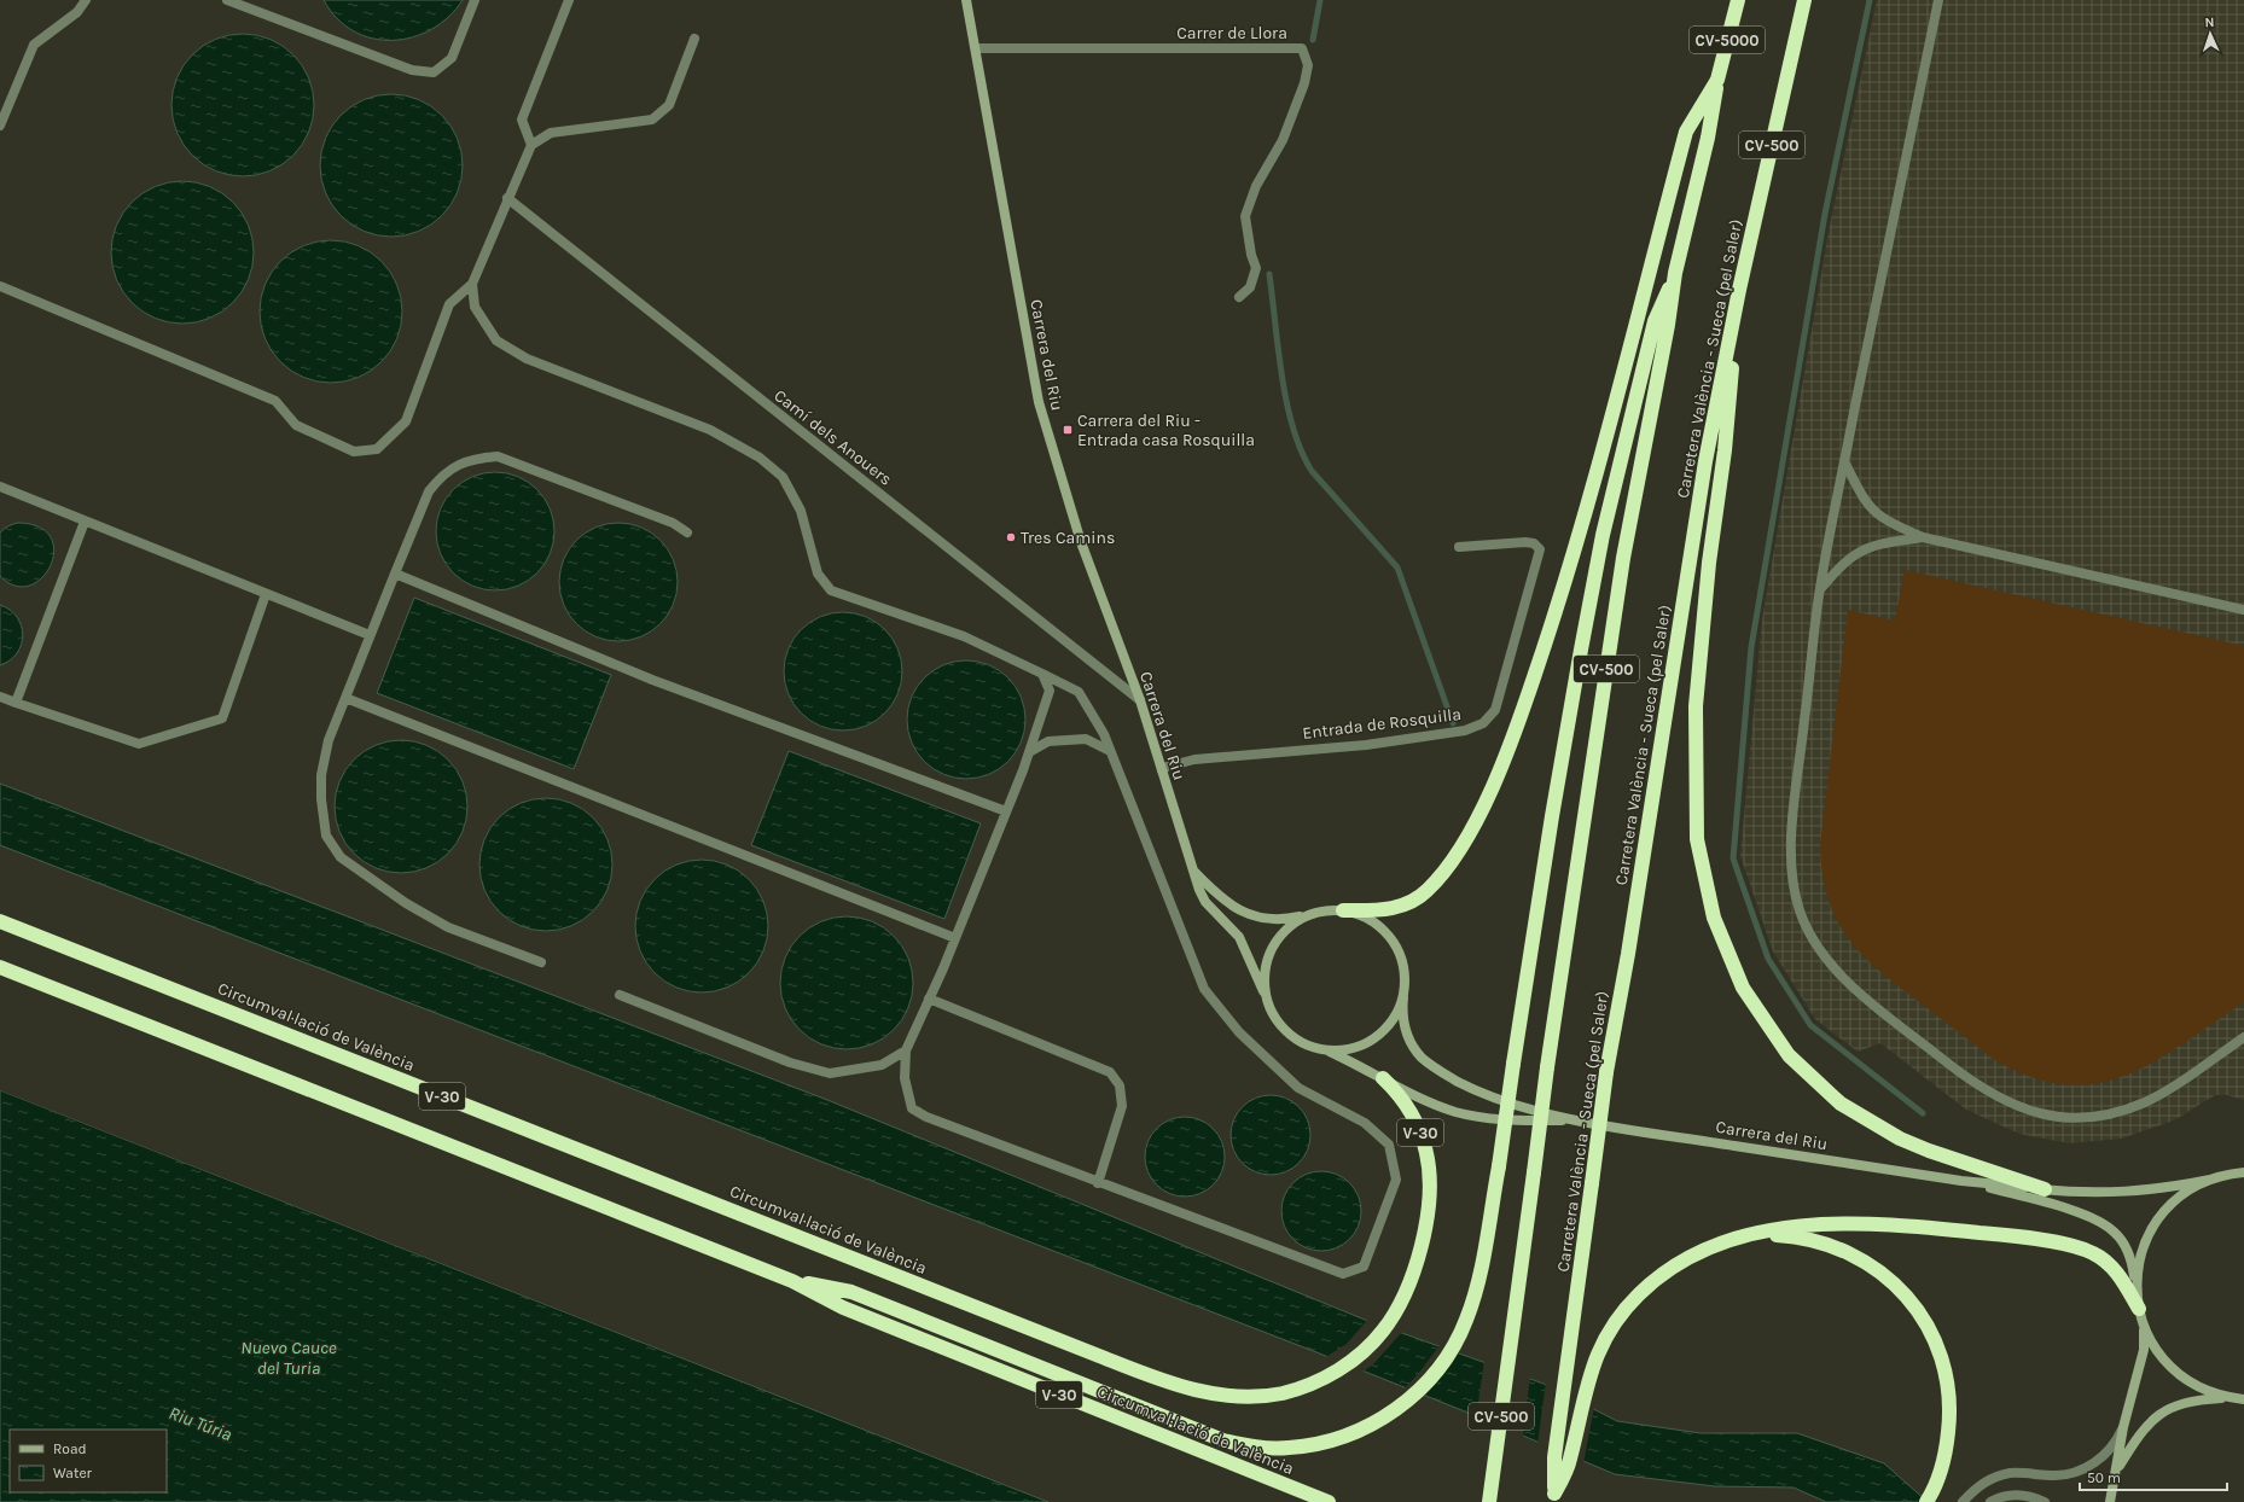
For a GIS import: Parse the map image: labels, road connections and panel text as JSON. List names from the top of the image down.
{
  "streets": {
    "highway": [
      "CV-5000",
      "CV-500",
      "Carretera València - Sueca (pel Saler)",
      "Circumval·lació de València",
      "V-30"
    ],
    "street": [
      "Carrer de Llora",
      "Carrera del Riu",
      "Camí dels Anouers",
      "Entrada de Rosquilla"
    ]
  },
  "crossings": [
    ["Carrer de Llora", "Carrera del Riu"],
    ["CV-5000", "CV-500"],
    ["Carrera del Riu", "Camí dels Anouers"],
    ["Carrera del Riu", "Entrada de Rosquilla"],
    ["Carrera del Riu", "Circumval·lació de València"]
  ],
  "water": ["Nuevo Cauce del Turia", "Riu Túria"],
  "places": {
    "transit": ["Carrera del Riu - Entrada casa Rosquilla"],
    "other": ["Tres Camins"]
  },
  "legend": ["Road", "Water"],
  "scale_bar": "50 m",
  "north": "top"
}
